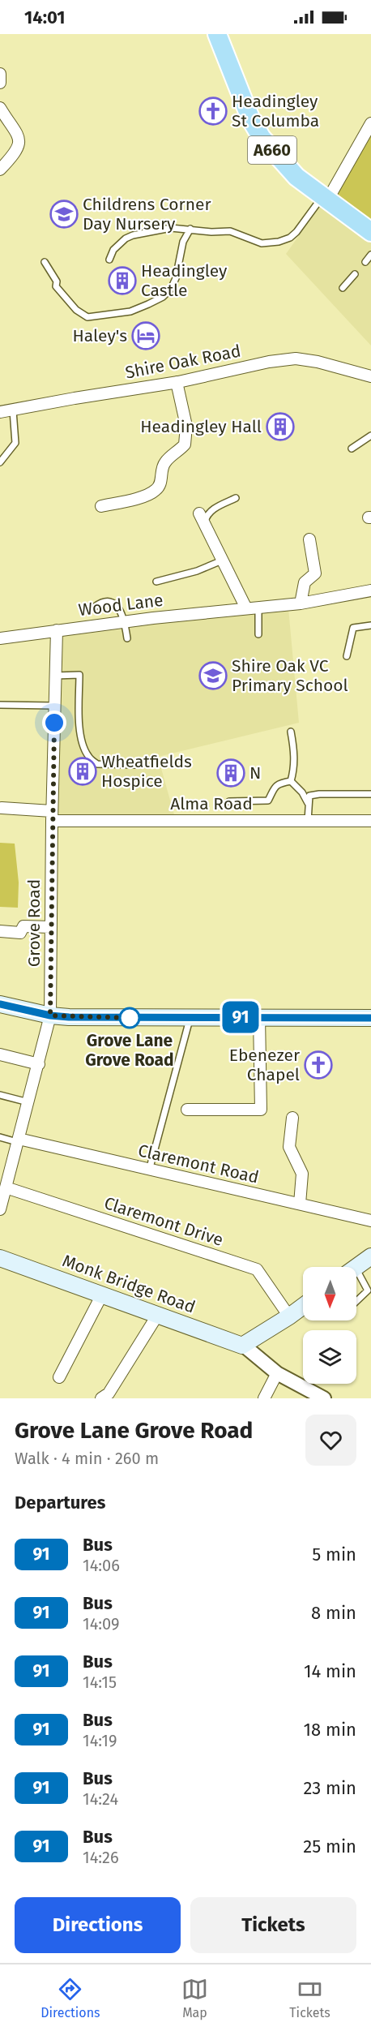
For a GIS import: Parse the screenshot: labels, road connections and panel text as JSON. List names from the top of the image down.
{
  "streets": {
    "highway": ["A660"],
    "main road": ["Monk Bridge Road"],
    "street": [
      "Shire Oak Road",
      "Wood Lane",
      "Alma Road",
      "Grove Road",
      "Claremont Road",
      "Claremont Drive"
    ]
  },
  "crossings": [
    ["Wood Lane", "Grove Road"],
    ["Alma Road", "Grove Road"],
    ["Grove Road", "Claremont Road"],
    ["Grove Road", "Claremont Drive"]
  ],
  "places": {
    "church": ["Headingley St Columba", "Ebenezer Chapel"],
    "school or university": ["Childrens Corner Day Nursery", "Shire Oak VC Primary School"],
    "building": [
      "Headingley Castle",
      "Headingley Hall",
      "Wheatfields Hospice",
      "N"
    ],
    "hotel": ["Haley's"],
    "other": ["Grove Lane Grove Road"]
  },
  "lines": ["bus line 91"],
  "north": "bottom",
  "page": {
    "status": "14:01",
    "on_map": "91",
    "heading": [
      ["Grove Lane Grove Road", "Walk · 4 min · 260 m"],
      "Departures"
    ],
    "list": [
      {
        "mark": "91",
        "name": "Bus",
        "note": "14:06",
        "value": "5 min"
      },
      {
        "mark": "91",
        "name": "Bus",
        "note": "14:09",
        "value": "8 min"
      },
      {
        "mark": "91",
        "name": "Bus",
        "note": "14:15",
        "value": "14 min"
      },
      {
        "mark": "91",
        "name": "Bus",
        "note": "14:19",
        "value": "18 min"
      },
      {
        "mark": "91",
        "name": "Bus",
        "note": "14:24",
        "value": "23 min"
      },
      {
        "mark": "91",
        "name": "Bus",
        "note": "14:26",
        "value": "25 min"
      }
    ],
    "buttons": ["Directions", "Tickets"],
    "tabs": ["Directions", "Map", "Tickets"]
  }
}
